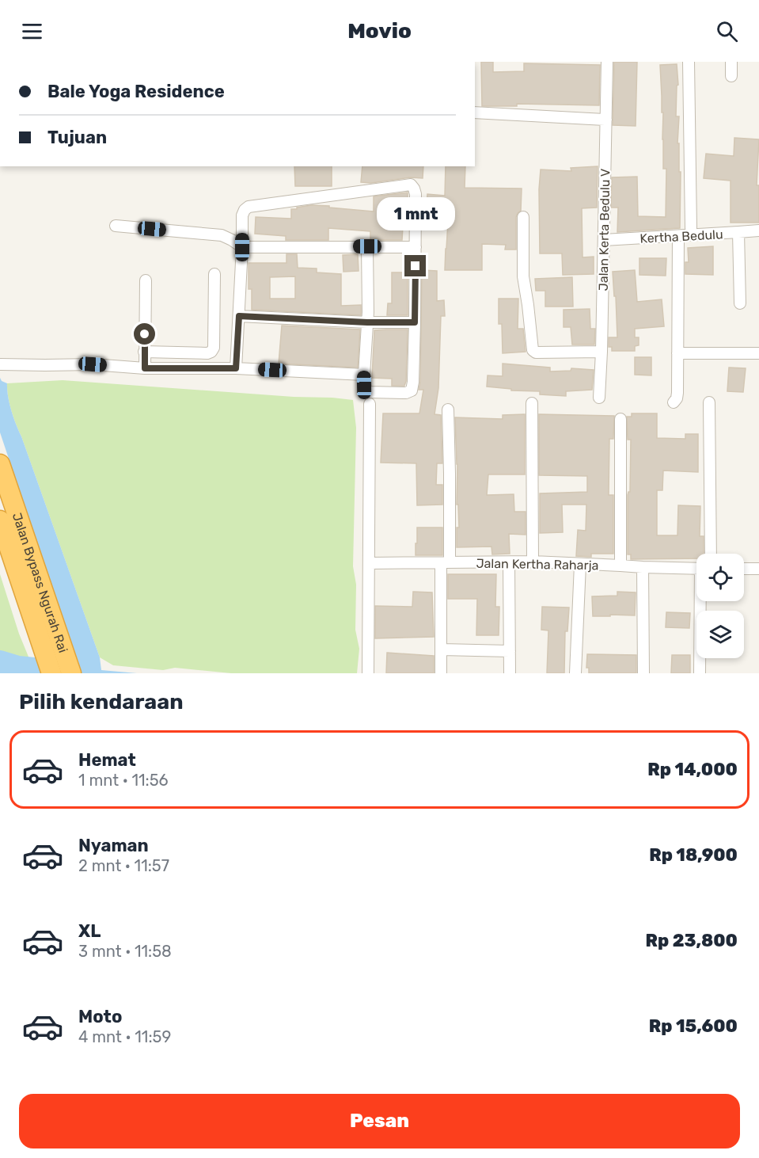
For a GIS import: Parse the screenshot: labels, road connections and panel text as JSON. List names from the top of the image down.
{
  "streets": {
    "highway": ["Jalan Bypass Ngurah Rai"],
    "street": ["Jalan Kerta Bedulu V", "Kertha Bedulu", "Jalan Kertha Raharja"]
  },
  "crossings": [
    ["Jalan Kerta Bedulu V", "Kertha Bedulu"]
  ],
  "page": {
    "header": "Movio",
    "banner": ["Bale Yoga Residence", "Tujuan"],
    "bubble": "1 mnt",
    "heading": "Pilih kendaraan",
    "list": [
      {
        "name": "Hemat",
        "note": "1 mnt · 11:56",
        "value": "Rp 14,000"
      },
      {
        "name": "Nyaman",
        "note": "2 mnt · 11:57",
        "value": "Rp 18,900"
      },
      {
        "name": "XL",
        "note": "3 mnt · 11:58",
        "value": "Rp 23,800"
      },
      {
        "name": "Moto",
        "note": "4 mnt · 11:59",
        "value": "Rp 15,600"
      }
    ],
    "buttons": "Pesan"
  }
}
